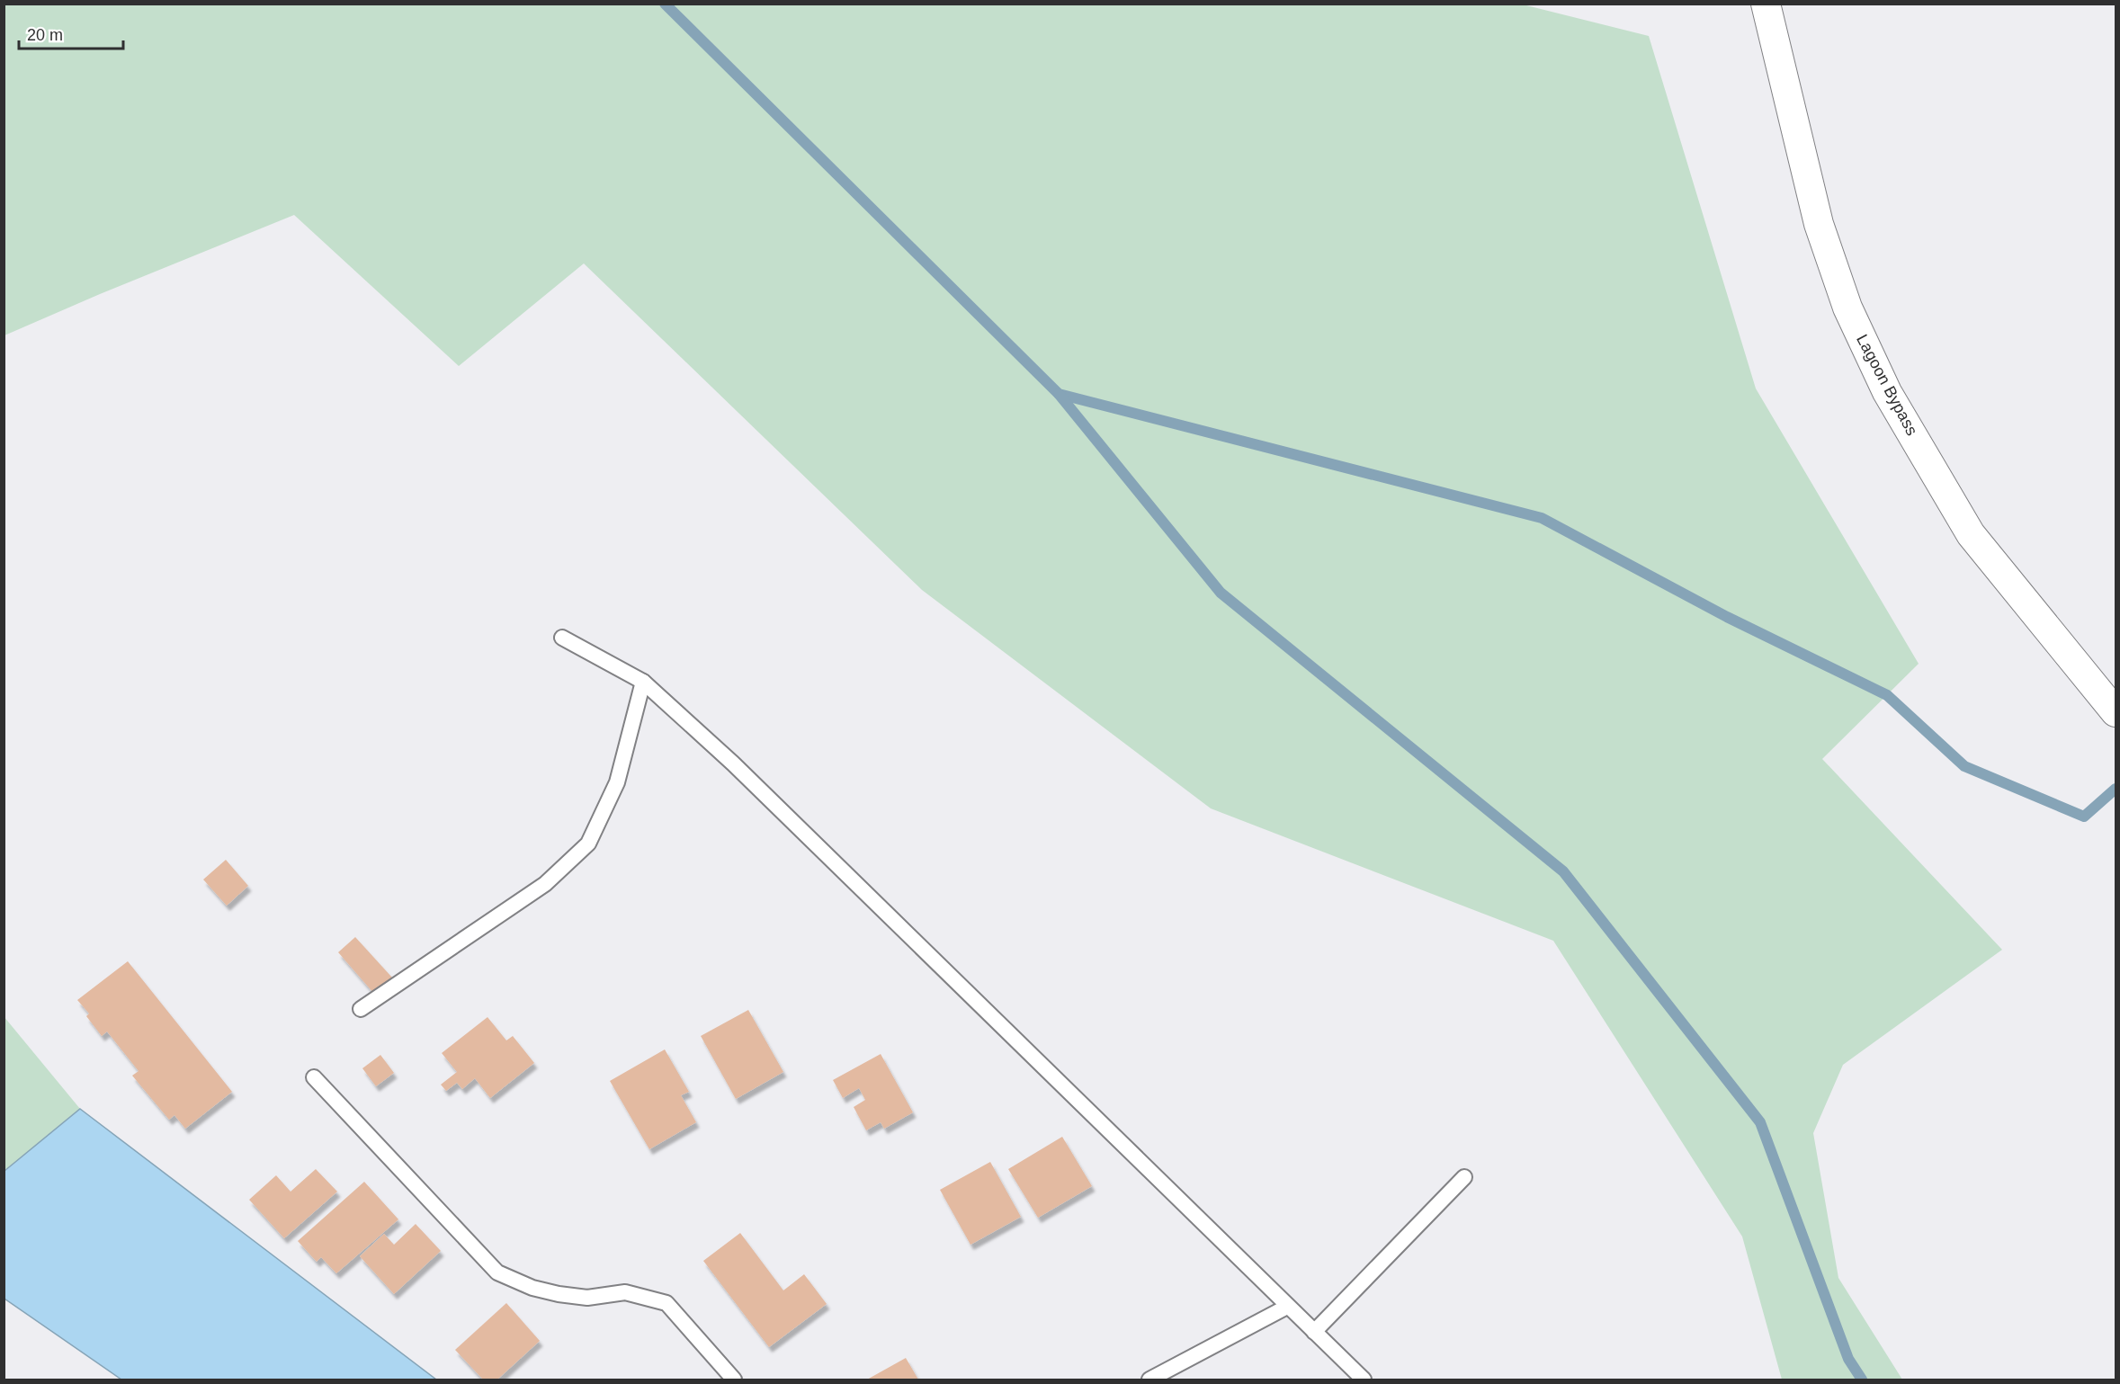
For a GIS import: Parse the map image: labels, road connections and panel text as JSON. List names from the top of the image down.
{
  "streets": {
    "street": ["Lagoon Bypass"]
  },
  "scale_bar": "20 m"
}
